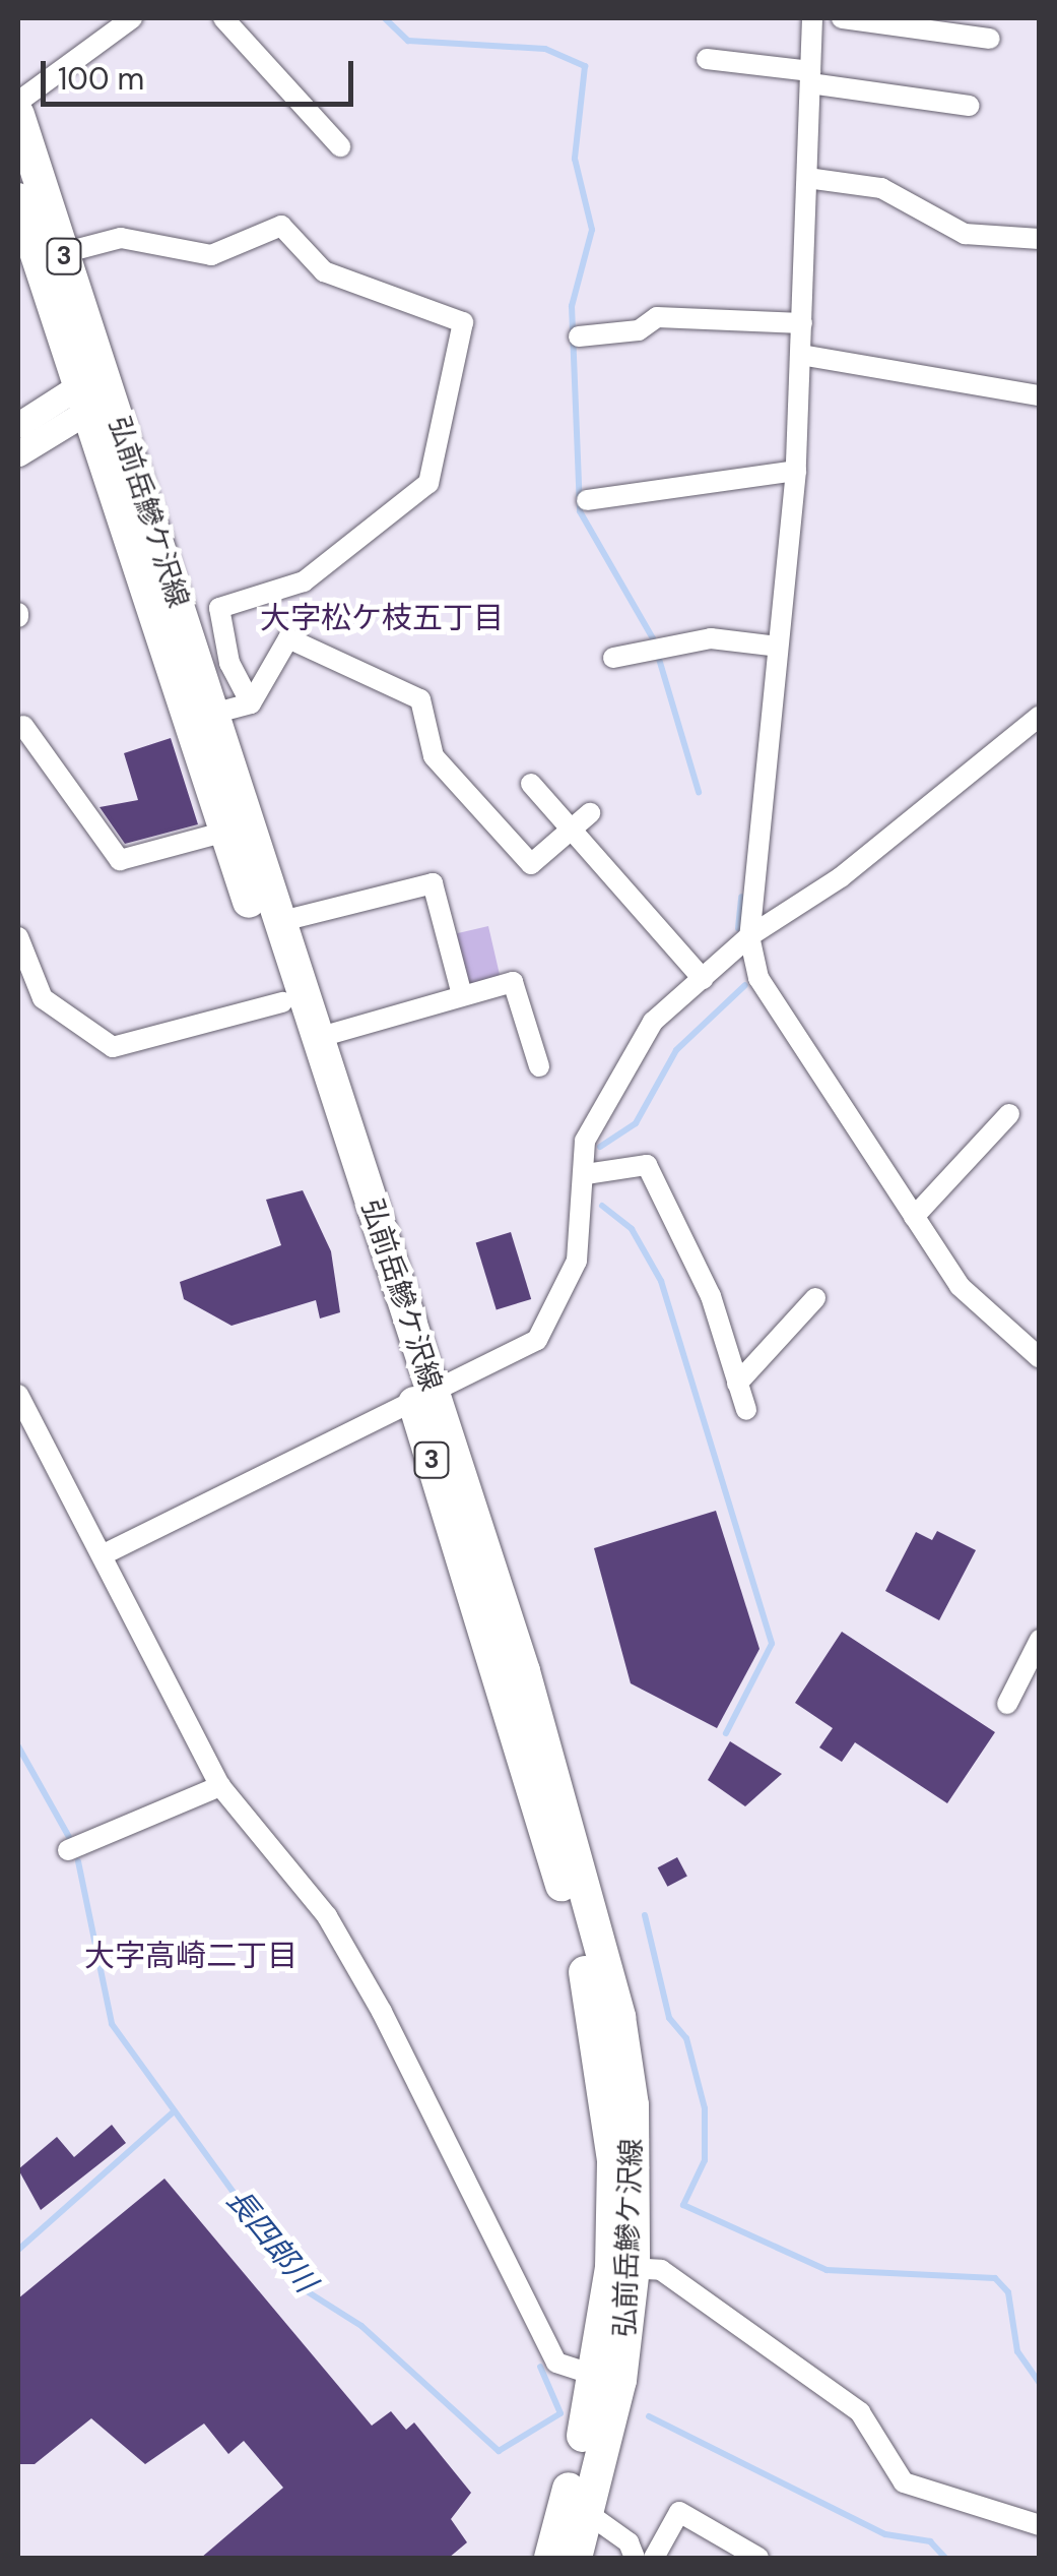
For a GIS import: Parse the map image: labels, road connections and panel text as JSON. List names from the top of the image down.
{
  "streets": {
    "main road": ["3", "弘前岳鰺ケ沢線"]
  },
  "crossings": [
    ["3", "弘前岳鰺ケ沢線"]
  ],
  "districts": ["大字松ケ枝五丁目", "大字高崎二丁目"],
  "water": ["長四郎川"],
  "scale_bar": "100 m"
}
